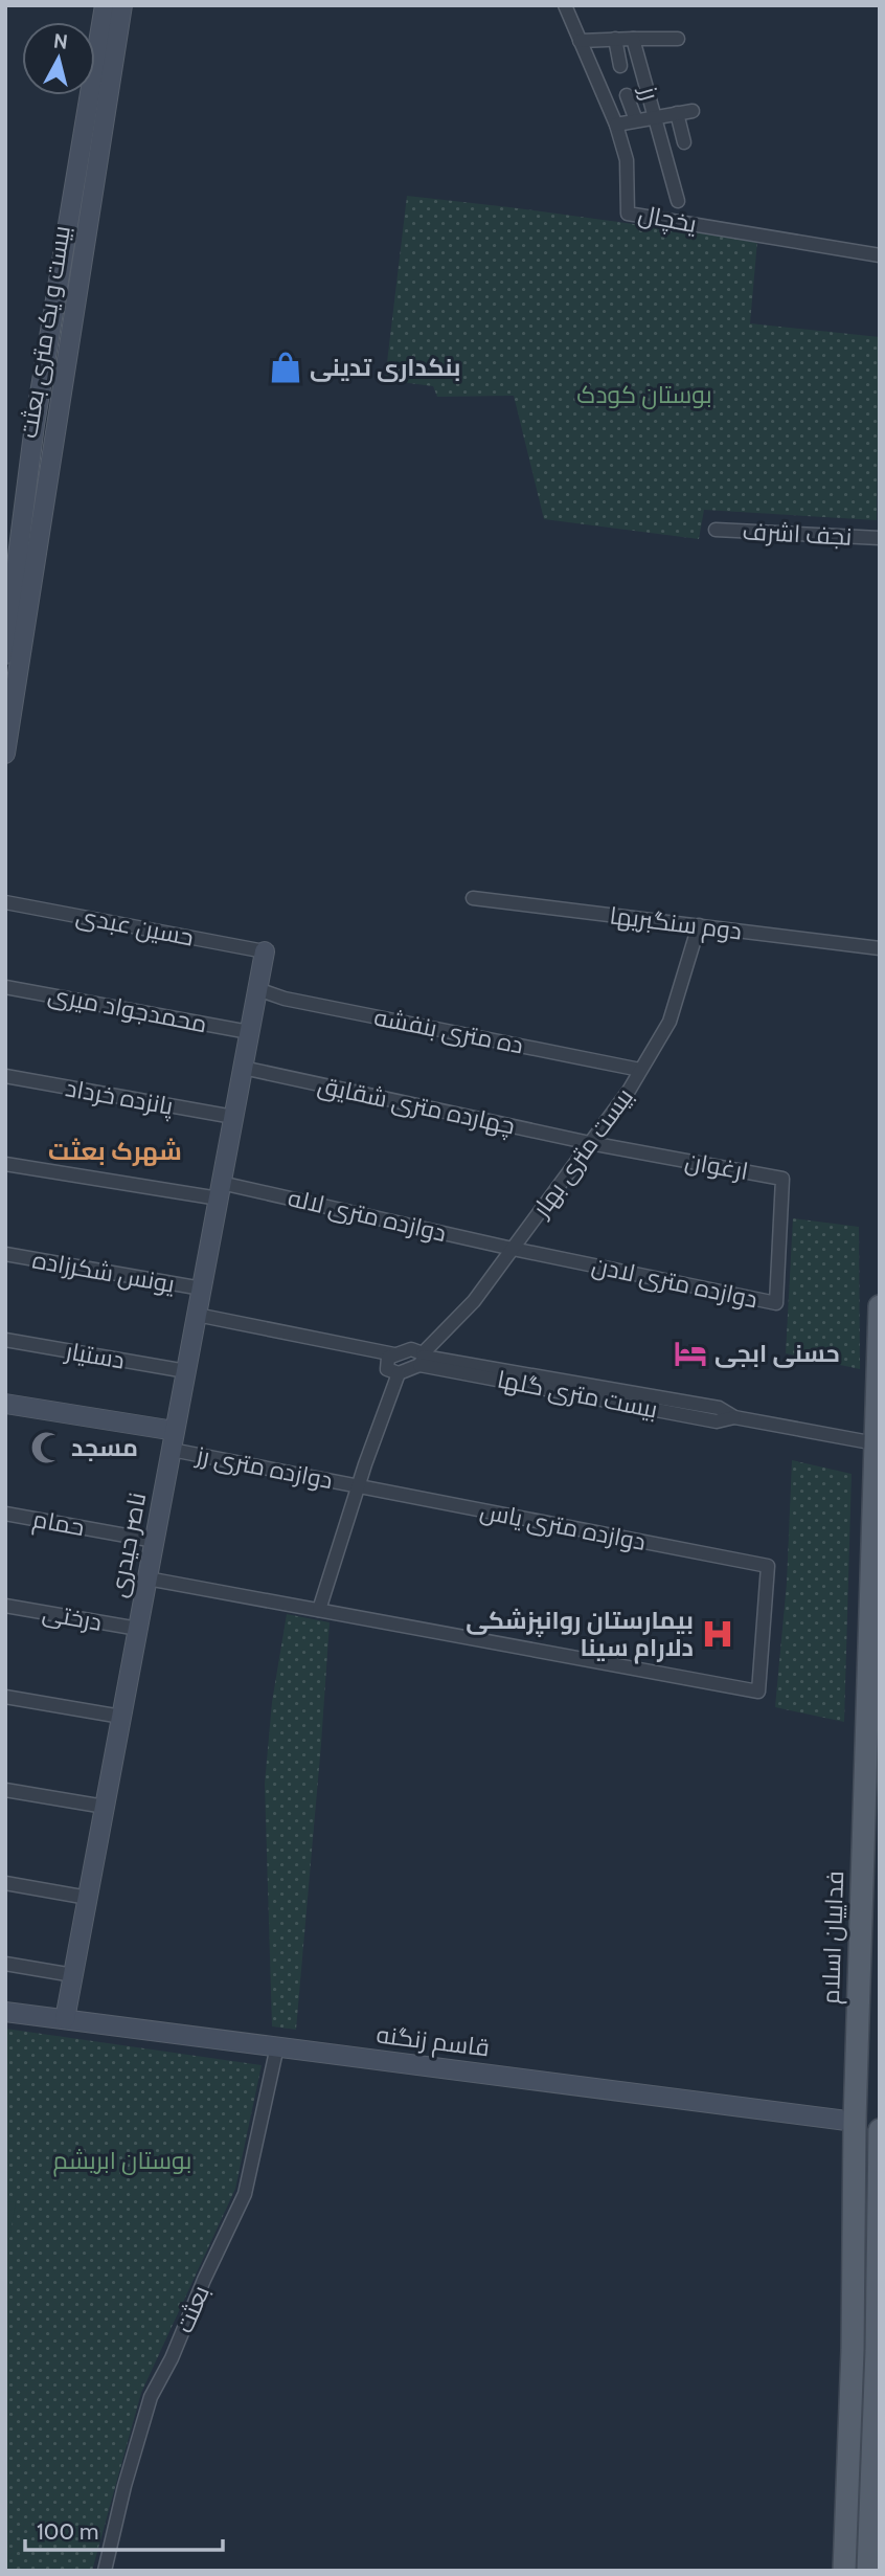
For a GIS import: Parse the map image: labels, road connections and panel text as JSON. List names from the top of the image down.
{
  "streets": {
    "main road": ["فداییان اسلام"],
    "street": [
      "رز",
      "یخچال",
      "بیست و یک متری بعثت",
      "نجف اشرف",
      "دوم سنگبریها",
      "حسین عبدی",
      "محمدجواد میری",
      "ده متری بنفشه",
      "پانزده خرداد",
      "چهارده متری شقایق",
      "بیست متری بهار",
      "ارغوان",
      "دوازده متری لاله",
      "یونس شکرزاده",
      "دوازده متری لادن",
      "دستیار",
      "بیست متری گلها",
      "دوازده متری رز",
      "حمام",
      "دوازده متری یاس",
      "ناصر حیدری",
      "درختی",
      "قاسم زنگنه",
      "بعثت"
    ]
  },
  "crossings": [
    ["دوم سنگبریها", "بیست متری بهار"],
    ["حسین عبدی", "ناصر حیدری"],
    ["محمدجواد میری", "ناصر حیدری"],
    ["ده متری بنفشه", "بیست متری بهار"],
    ["ده متری بنفشه", "ناصر حیدری"],
    ["پانزده خرداد", "ناصر حیدری"],
    ["چهارده متری شقایق", "بیست متری بهار"],
    ["چهارده متری شقایق", "ارغوان"],
    ["چهارده متری شقایق", "ناصر حیدری"],
    ["بیست متری بهار", "ارغوان"],
    ["بیست متری بهار", "دوازده متری لاله"],
    ["بیست متری بهار", "دوازده متری لادن"],
    ["بیست متری بهار", "بیست متری گلها"],
    ["ارغوان", "دوازده متری لادن"],
    ["دوازده متری لاله", "دوازده متری لادن"],
    ["دوازده متری لاله", "ناصر حیدری"],
    ["یونس شکرزاده", "ناصر حیدری"],
    ["دستیار", "ناصر حیدری"],
    ["بیست متری گلها", "فداییان اسلام"],
    ["دوازده متری رز", "دوازده متری یاس"],
    ["دوازده متری رز", "ناصر حیدری"],
    ["حمام", "ناصر حیدری"],
    ["ناصر حیدری", "درختی"],
    ["ناصر حیدری", "قاسم زنگنه"],
    ["فداییان اسلام", "قاسم زنگنه"],
    ["قاسم زنگنه", "بعثت"]
  ],
  "districts": ["شهرک بعثت"],
  "parks": ["بوستان کودک", "بوستان ابریشم"],
  "places": {
    "shop": ["بنکداری تدینی"],
    "hotel": ["حسنی ابجی"],
    "mosque": ["مسجد"],
    "hospital": ["بیمارستان روانپزشکی دلارام سینا"]
  },
  "scale_bar": "100 m",
  "north": "top"
}
